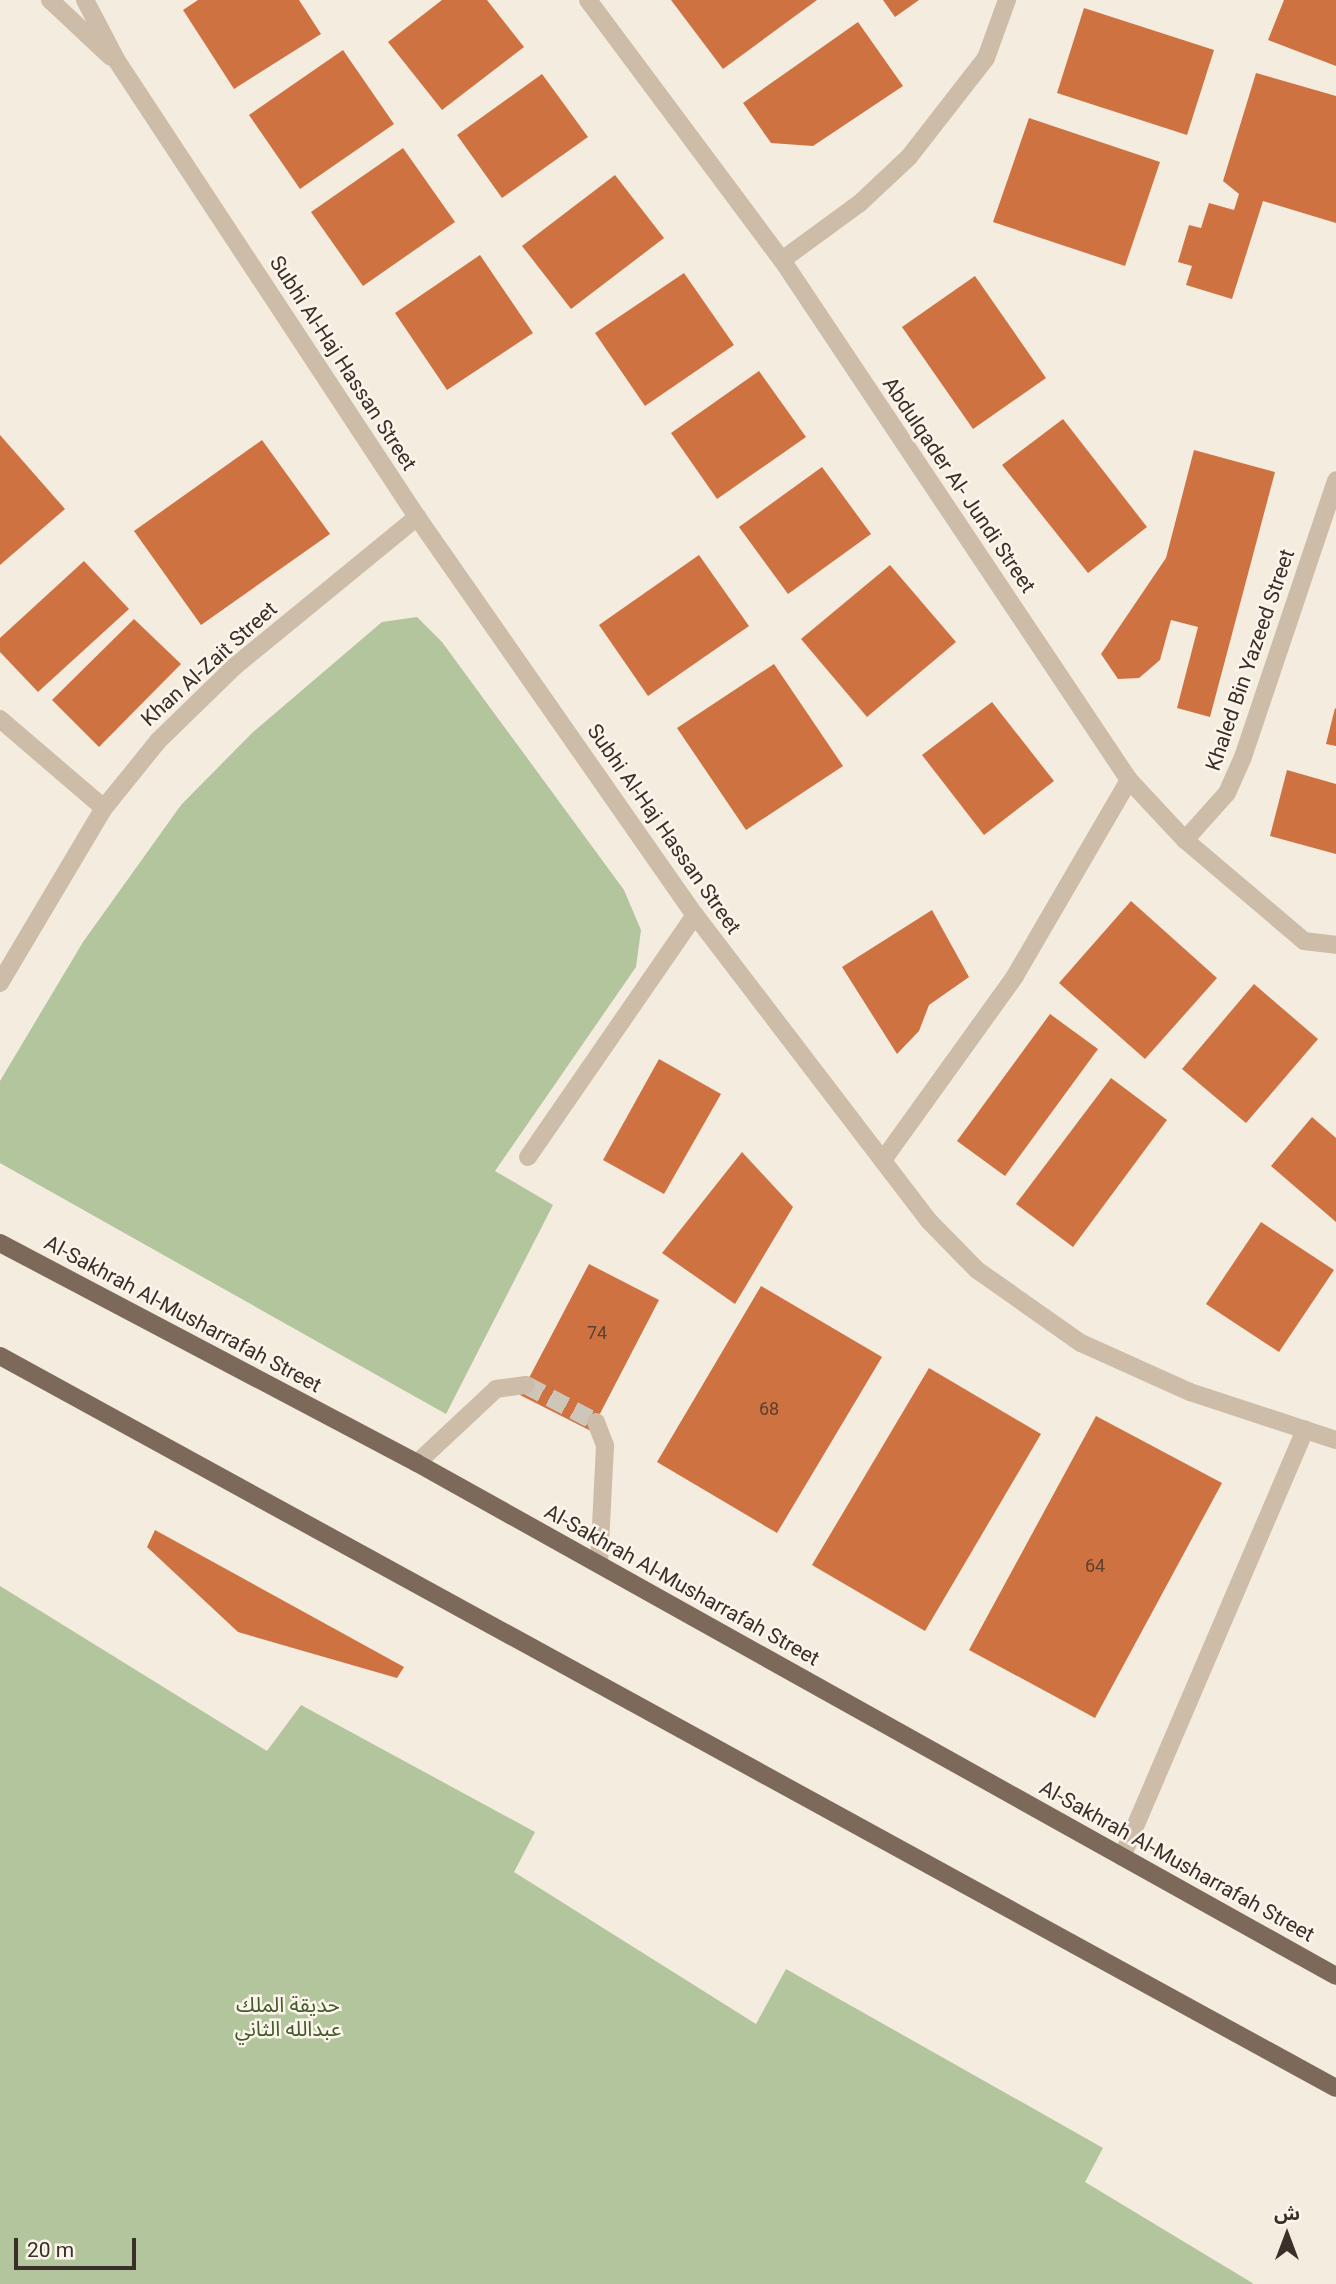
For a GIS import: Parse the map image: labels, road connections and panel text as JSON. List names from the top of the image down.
{
  "streets": {
    "main road": ["Al-Sakhrah Al-Musharrafah Street"],
    "street": [
      "Subhi Al-Haj Hassan Street",
      "Abdulqader Al- Jundi Street",
      "Khaled Bin Yazeed Street",
      "Khan Al-Zait Street"
    ]
  },
  "crossings": [
    ["Subhi Al-Haj Hassan Street", "Khan Al-Zait Street"],
    ["Abdulqader Al- Jundi Street", "Khaled Bin Yazeed Street"]
  ],
  "parks": ["حديقة الملك عبدالله الثاني"],
  "house_numbers": ["74", "68", "64"],
  "scale_bar": "20 m",
  "north": "top"
}
